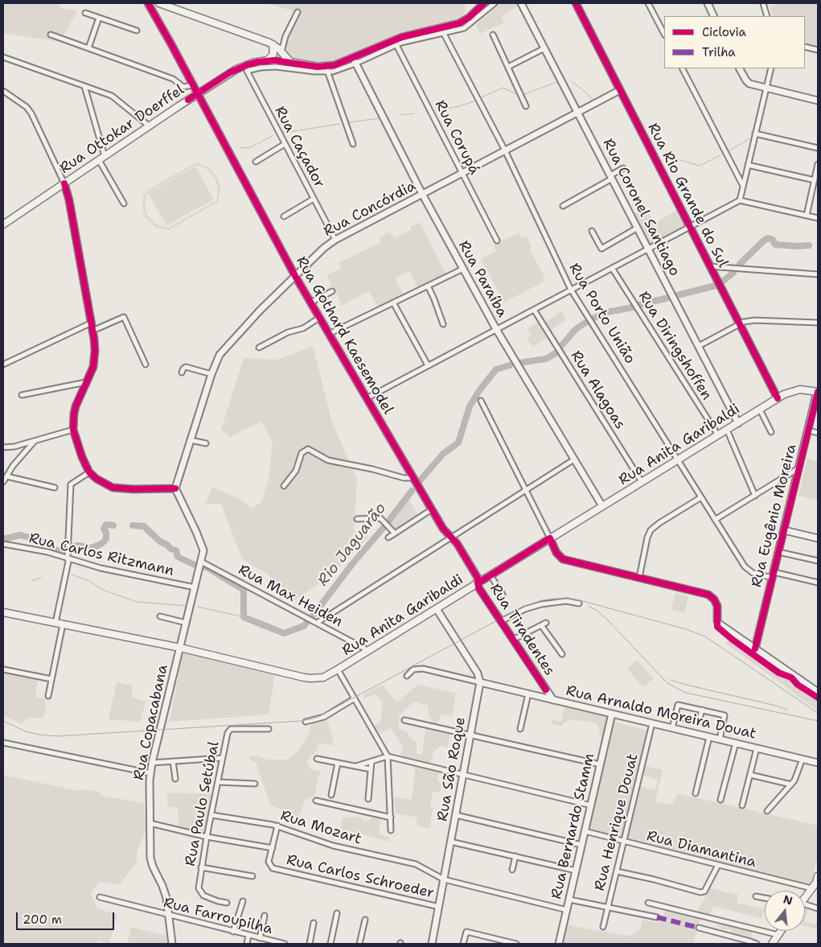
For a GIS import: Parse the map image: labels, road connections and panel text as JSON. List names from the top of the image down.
{
  "streets": {
    "main road": ["Rua Ottokar Doerffel", "Rua Gothard Kaesemodel", "Rua Anita Garibaldi"],
    "street": [
      "Rua Corupá",
      "Rua Caçador",
      "Rua Rio Grande do Sul",
      "Rua Coronel Santiago",
      "Rua Concórdia",
      "Rua Paraíba",
      "Rua Porto União",
      "Rua Diringshoffen",
      "Rua Alagoas",
      "Rua Eugênio Moreira",
      "Rua Carlos Ritzmann",
      "Rua Max Heiden",
      "Rua Tiradentes",
      "Rua Arnaldo Moreira Douat",
      "Rua Copacabana",
      "Rua São Roque",
      "Rua Paulo Setúbal",
      "Rua Henrique Douat",
      "Rua Bernardo Stamm",
      "Rua Mozart",
      "Rua Diamantina",
      "Rua Carlos Schroeder",
      "Rua Farroupilha"
    ]
  },
  "crossings": [
    ["Rua Ottokar Doerffel", "Rua Paraíba"],
    ["Rua Ottokar Doerffel", "Rua Gothard Kaesemodel"],
    ["Rua Corupá", "Rua Concórdia"],
    ["Rua Caçador", "Rua Concórdia"],
    ["Rua Rio Grande do Sul", "Rua Concórdia"],
    ["Rua Rio Grande do Sul", "Rua Anita Garibaldi"],
    ["Rua Coronel Santiago", "Rua Concórdia"],
    ["Rua Coronel Santiago", "Rua Anita Garibaldi"],
    ["Rua Concórdia", "Rua Paraíba"],
    ["Rua Concórdia", "Rua Porto União"],
    ["Rua Concórdia", "Rua Gothard Kaesemodel"],
    ["Rua Concórdia", "Rua Copacabana"],
    ["Rua Paraíba", "Rua Anita Garibaldi"],
    ["Rua Porto União", "Rua Anita Garibaldi"],
    ["Rua Porto União", "Rua Eugênio Moreira"],
    ["Rua Gothard Kaesemodel", "Rua Anita Garibaldi"],
    ["Rua Gothard Kaesemodel", "Rua Tiradentes"],
    ["Rua Diringshoffen", "Rua Anita Garibaldi"],
    ["Rua Alagoas", "Rua Anita Garibaldi"],
    ["Rua Anita Garibaldi", "Rua Eugênio Moreira"],
    ["Rua Anita Garibaldi", "Rua Max Heiden"],
    ["Rua Anita Garibaldi", "Rua Tiradentes"],
    ["Rua Anita Garibaldi", "Rua Copacabana"],
    ["Rua Anita Garibaldi", "Rua São Roque"],
    ["Rua Carlos Ritzmann", "Rua Copacabana"],
    ["Rua Max Heiden", "Rua Copacabana"],
    ["Rua Tiradentes", "Rua Arnaldo Moreira Douat"],
    ["Rua Arnaldo Moreira Douat", "Rua São Roque"],
    ["Rua Arnaldo Moreira Douat", "Rua Henrique Douat"],
    ["Rua Arnaldo Moreira Douat", "Rua Bernardo Stamm"],
    ["Rua Copacabana", "Rua Farroupilha"],
    ["Rua São Roque", "Rua Mozart"],
    ["Rua São Roque", "Rua Carlos Schroeder"],
    ["Rua Paulo Setúbal", "Rua Mozart"],
    ["Rua Henrique Douat", "Rua Diamantina"],
    ["Rua Bernardo Stamm", "Rua Mozart"],
    ["Rua Bernardo Stamm", "Rua Diamantina"],
    ["Rua Mozart", "Rua Carlos Schroeder"]
  ],
  "water": ["Rio Jaguarão"],
  "legend": ["Ciclovia", "Trilha"],
  "scale_bar": "200 m",
  "north": "top"
}
